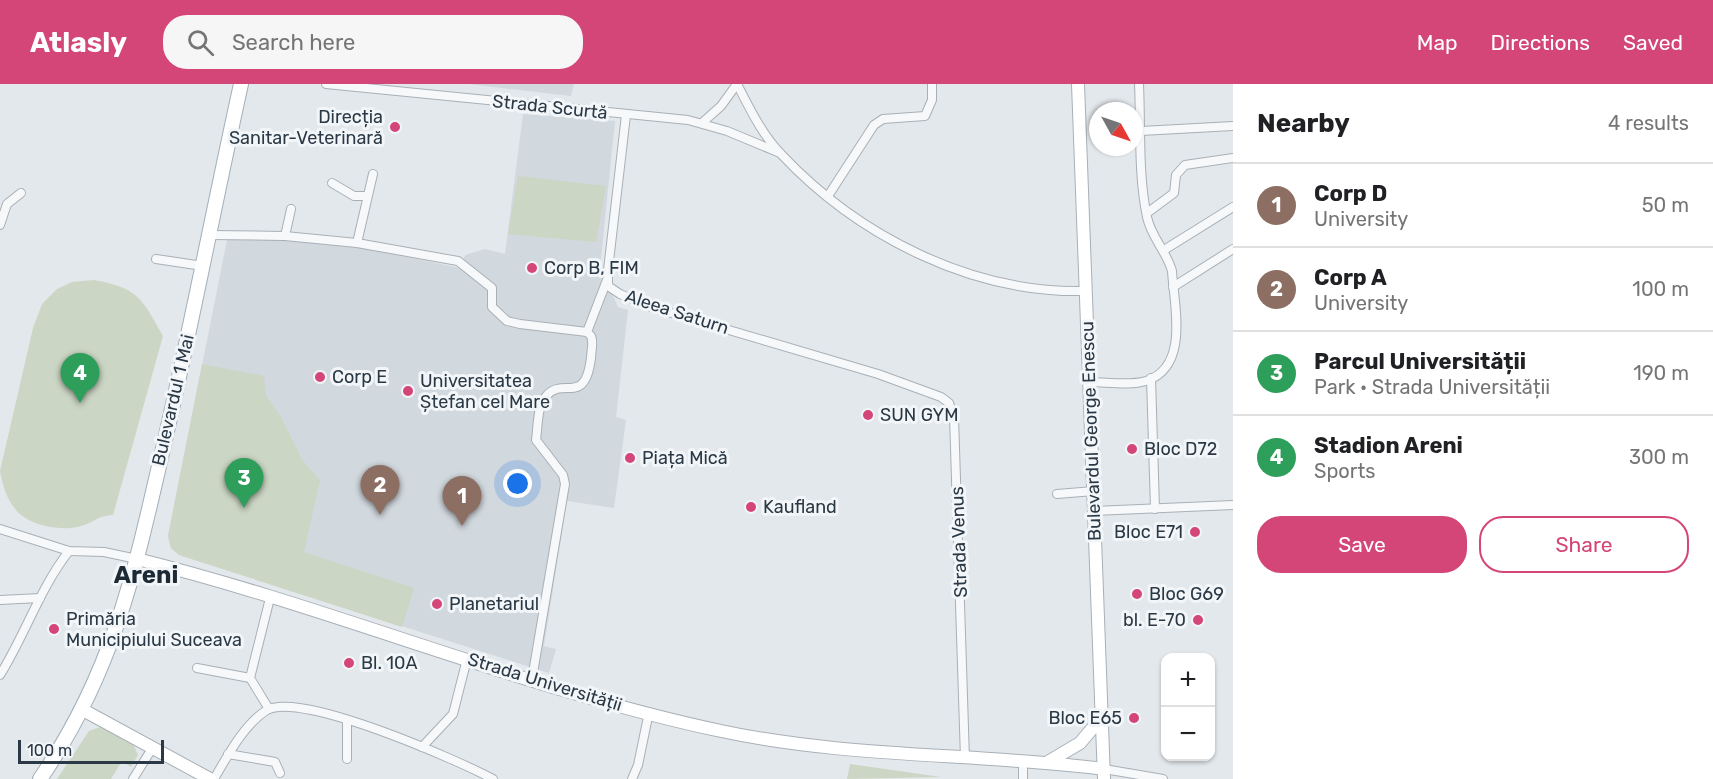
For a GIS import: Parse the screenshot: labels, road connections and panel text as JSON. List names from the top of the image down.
{
  "streets": {
    "main road": ["Bulevardul 1 Mai"],
    "street": [
      "Strada Scurtă",
      "Aleea Saturn",
      "Bulevardul George Enescu",
      "Strada Venus",
      "Strada Universității"
    ]
  },
  "crossings": [
    ["Strada Scurtă", "Aleea Saturn"],
    ["Aleea Saturn", "Strada Venus"],
    ["Bulevardul 1 Mai", "Strada Universității"],
    ["Bulevardul George Enescu", "Strada Universității"],
    ["Strada Venus", "Strada Universității"]
  ],
  "districts": ["Areni"],
  "places": [
    "Direcția Sanitar-Veterinară",
    "Corp B, FIM",
    "Corp E",
    "Universitatea Ștefan cel Mare",
    "SUN GYM",
    "Bloc D72",
    "Piața Mică",
    "Kaufland",
    "Bloc E71",
    "Bloc G69",
    "Planetariul",
    "bl. E-70",
    "Primăria Municipiului Suceava",
    "Bl. 10A",
    "Bloc E65"
  ],
  "scale_bar": "100 m",
  "north": "bottom right",
  "page": {
    "header": "Atlasly",
    "search": "Search here",
    "nav": ["Map", "Directions", "Saved"],
    "heading": ["Nearby", "4 results"],
    "list": [
      {
        "mark": "1",
        "name": "Corp D",
        "note": "University",
        "value": "50 m"
      },
      {
        "mark": "2",
        "name": "Corp A",
        "note": "University",
        "value": "100 m"
      },
      {
        "mark": "3",
        "name": "Parcul Universității",
        "note": "Park · Strada Universității",
        "value": "190 m"
      },
      {
        "mark": "4",
        "name": "Stadion Areni",
        "note": "Sports",
        "value": "300 m"
      }
    ],
    "pins": [
      "4",
      "3",
      "2",
      "1"
    ],
    "buttons": ["Save", "Share"],
    "map_buttons": ["+", "−"],
    "scale": "100 m"
  }
}
